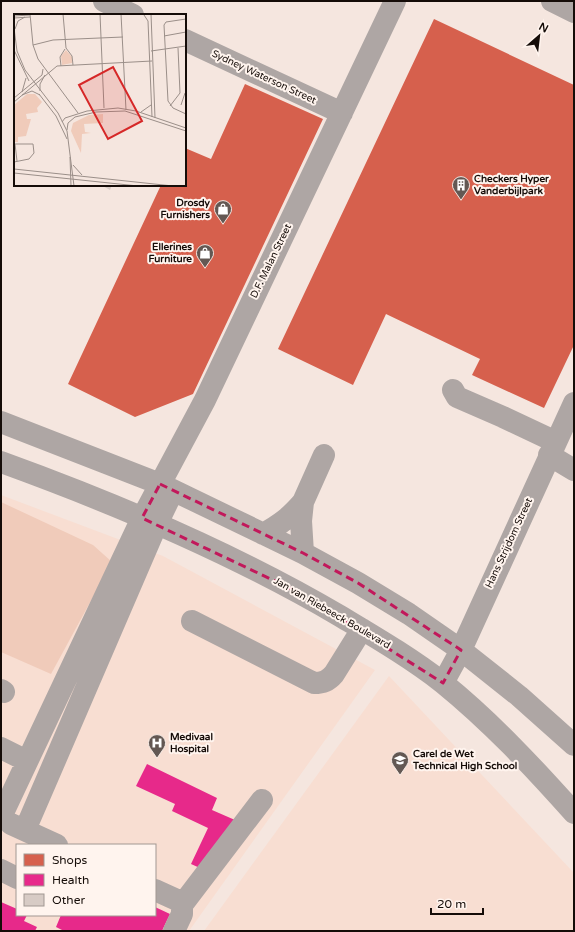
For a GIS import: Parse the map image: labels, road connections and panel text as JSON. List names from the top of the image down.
{
  "streets": {
    "street": [
      "Sydney Waterson Street",
      "D.F. Malan Street",
      "Hans Strijdom Street",
      "Jan van Riebeeck Boulevard"
    ]
  },
  "crossings": [
    ["Sydney Waterson Street", "D.F. Malan Street"],
    ["D.F. Malan Street", "Jan van Riebeeck Boulevard"],
    ["Hans Strijdom Street", "Jan van Riebeeck Boulevard"]
  ],
  "places": {
    "building": ["Checkers Hyper Vanderbijlpark"],
    "shop": ["Drosdy Furnishers", "Ellerines Furniture"],
    "hospital": ["Medivaal Hospital"],
    "school or university": ["Carel de Wet Technical High School"]
  },
  "legend": ["Shops", "Health", "Other"],
  "scale_bar": "20 m",
  "north": "top right"
}
